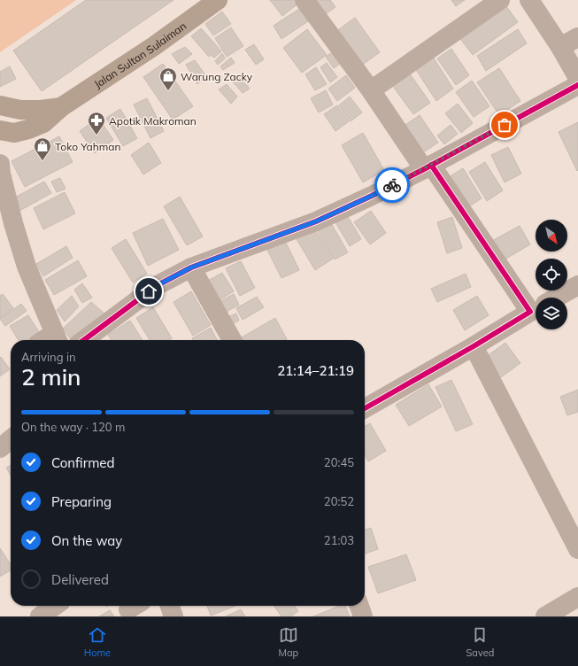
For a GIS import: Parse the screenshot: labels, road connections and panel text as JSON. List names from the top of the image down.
{
  "streets": {
    "main road": ["Jalan Sultan Sulaiman"]
  },
  "places": {
    "shop": ["Warung Zacky", "Toko Yahman"],
    "pharmacy": ["Apotik Makroman"]
  },
  "north": "bottom right",
  "page": {
    "heading": ["2 min", "Arriving in", "21:14–21:19"],
    "bar": "On the way · 120 m",
    "list": [
      ["Confirmed", "20:45"],
      ["Preparing", "20:52"],
      ["On the way", "21:03"],
      "Delivered"
    ],
    "tabs": ["Home", "Map", "Saved"]
  }
}
